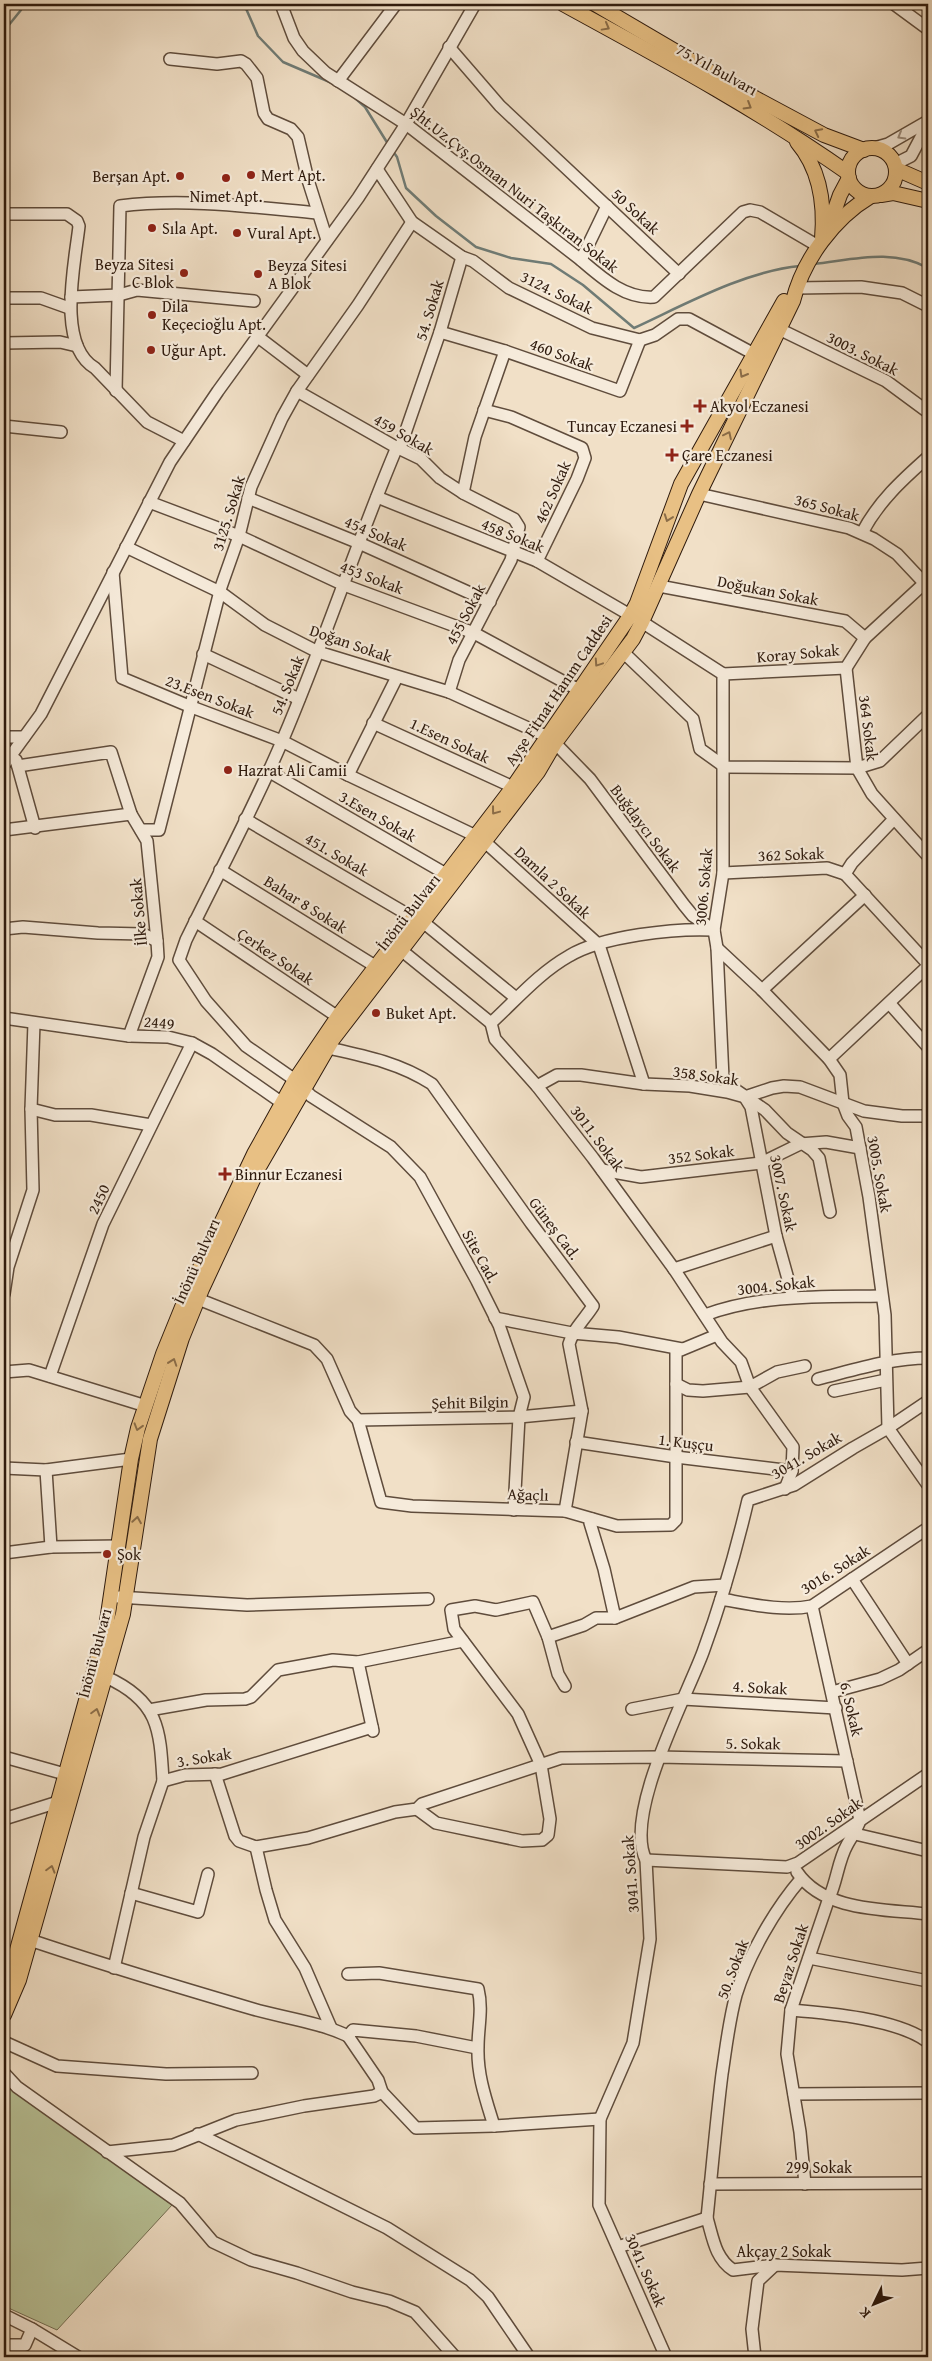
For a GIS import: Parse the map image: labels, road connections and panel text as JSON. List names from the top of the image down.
{
  "streets": {
    "main road": ["75.Yıl Bulvarı", "Ayşe Fitnat Hanım Caddesi", "İnönü Bulvarı"],
    "street": [
      "Şht.Uz.Çvş.Osman Nuri Taşkıran Sokak",
      "50 Sokak",
      "3124. Sokak",
      "54. Sokak",
      "3003. Sokak",
      "460 Sokak",
      "459 Sokak",
      "462 Sokak",
      "365 Sokak",
      "3125. Sokak",
      "454 Sokak",
      "458 Sokak",
      "453 Sokak",
      "Doğukan Sokak",
      "455 Sokak",
      "Doğan Sokak",
      "Koray Sokak",
      "23.Esen Sokak",
      "364 Sokak",
      "1.Esen Sokak",
      "3.Esen Sokak",
      "Buğdaycı Sokak",
      "451. Sokak",
      "362 Sokak",
      "Damla 2 Sokak",
      "3006. Sokak",
      "Bahar 8 Sokak",
      "İlke Sokak",
      "Çerkez Sokak",
      "2449",
      "358 Sokak",
      "3011. Sokak",
      "352 Sokak",
      "3005. Sokak",
      "3007. Sokak",
      "2450",
      "Güneş Cad.",
      "Site Cad.",
      "3004. Sokak",
      "Şehit Bilgin",
      "1. Kuşçu",
      "3041. Sokak",
      "Ağaçlı",
      "3016. Sokak",
      "4. Sokak",
      "6. Sokak",
      "5. Sokak",
      "3. Sokak",
      "3002. Sokak",
      "Beyaz Sokak",
      "50. Sokak",
      "299 Sokak",
      "Akçay 2 Sokak"
    ]
  },
  "crossings": [
    ["75.Yıl Bulvarı", "Ayşe Fitnat Hanım Caddesi"],
    ["Şht.Uz.Çvş.Osman Nuri Taşkıran Sokak", "50 Sokak"],
    ["3124. Sokak", "54. Sokak"],
    ["3124. Sokak", "460 Sokak"],
    ["3124. Sokak", "3125. Sokak"],
    ["54. Sokak", "460 Sokak"],
    ["54. Sokak", "459 Sokak"],
    ["54. Sokak", "454 Sokak"],
    ["54. Sokak", "458 Sokak"],
    ["54. Sokak", "453 Sokak"],
    ["54. Sokak", "Doğan Sokak"],
    ["54. Sokak", "23.Esen Sokak"],
    ["54. Sokak", "3.Esen Sokak"],
    ["54. Sokak", "451. Sokak"],
    ["54. Sokak", "Bahar 8 Sokak"],
    ["54. Sokak", "Çerkez Sokak"],
    ["3003. Sokak", "Ayşe Fitnat Hanım Caddesi"],
    ["459 Sokak", "3125. Sokak"],
    ["459 Sokak", "458 Sokak"],
    ["459 Sokak", "455 Sokak"],
    ["462 Sokak", "458 Sokak"],
    ["365 Sokak", "Koray Sokak"],
    ["365 Sokak", "Ayşe Fitnat Hanım Caddesi"],
    ["3125. Sokak", "454 Sokak"],
    ["3125. Sokak", "453 Sokak"],
    ["3125. Sokak", "Doğan Sokak"],
    ["3125. Sokak", "23.Esen Sokak"],
    ["3125. Sokak", "İlke Sokak"],
    ["454 Sokak", "455 Sokak"],
    ["458 Sokak", "455 Sokak"],
    ["458 Sokak", "Ayşe Fitnat Hanım Caddesi"],
    ["458 Sokak", "İnönü Bulvarı"],
    ["453 Sokak", "455 Sokak"],
    ["453 Sokak", "Ayşe Fitnat Hanım Caddesi"],
    ["Doğukan Sokak", "Koray Sokak"],
    ["Doğukan Sokak", "Ayşe Fitnat Hanım Caddesi"],
    ["455 Sokak", "Doğan Sokak"],
    ["Doğan Sokak", "Ayşe Fitnat Hanım Caddesi"],
    ["Doğan Sokak", "Buğdaycı Sokak"],
    ["Doğan Sokak", "İnönü Bulvarı"],
    ["Koray Sokak", "364 Sokak"],
    ["Koray Sokak", "3006. Sokak"],
    ["Ayşe Fitnat Hanım Caddesi", "23.Esen Sokak"],
    ["Ayşe Fitnat Hanım Caddesi", "1.Esen Sokak"],
    ["Ayşe Fitnat Hanım Caddesi", "3.Esen Sokak"],
    ["Ayşe Fitnat Hanım Caddesi", "Buğdaycı Sokak"],
    ["Ayşe Fitnat Hanım Caddesi", "451. Sokak"],
    ["Ayşe Fitnat Hanım Caddesi", "Damla 2 Sokak"],
    ["Ayşe Fitnat Hanım Caddesi", "Bahar 8 Sokak"],
    ["Ayşe Fitnat Hanım Caddesi", "İnönü Bulvarı"],
    ["Ayşe Fitnat Hanım Caddesi", "Çerkez Sokak"],
    ["Ayşe Fitnat Hanım Caddesi", "Site Cad."],
    ["23.Esen Sokak", "Damla 2 Sokak"],
    ["23.Esen Sokak", "İnönü Bulvarı"],
    ["364 Sokak", "362 Sokak"],
    ["Buğdaycı Sokak", "3006. Sokak"],
    ["Buğdaycı Sokak", "İnönü Bulvarı"],
    ["451. Sokak", "İnönü Bulvarı"],
    ["362 Sokak", "3006. Sokak"],
    ["Damla 2 Sokak", "İnönü Bulvarı"],
    ["3006. Sokak", "358 Sokak"],
    ["3006. Sokak", "352 Sokak"],
    ["3006. Sokak", "3005. Sokak"],
    ["3006. Sokak", "3007. Sokak"],
    ["İlke Sokak", "2449"],
    ["İnönü Bulvarı", "2449"],
    ["İnönü Bulvarı", "Güneş Cad."],
    ["İnönü Bulvarı", "Site Cad."],
    ["İnönü Bulvarı", "3. Sokak"],
    ["2449", "2450"],
    ["358 Sokak", "3011. Sokak"],
    ["358 Sokak", "3005. Sokak"],
    ["358 Sokak", "3007. Sokak"],
    ["3011. Sokak", "352 Sokak"],
    ["3011. Sokak", "3004. Sokak"],
    ["3011. Sokak", "1. Kuşçu"],
    ["3011. Sokak", "3041. Sokak"],
    ["352 Sokak", "3007. Sokak"],
    ["3005. Sokak", "3004. Sokak"],
    ["3005. Sokak", "3041. Sokak"],
    ["3007. Sokak", "3004. Sokak"],
    ["Site Cad.", "Şehit Bilgin"],
    ["Site Cad.", "Ağaçlı"],
    ["Şehit Bilgin", "Ağaçlı"],
    ["1. Kuşçu", "Ağaçlı"],
    ["3041. Sokak", "3016. Sokak"],
    ["3041. Sokak", "4. Sokak"],
    ["3041. Sokak", "5. Sokak"],
    ["3041. Sokak", "3002. Sokak"],
    ["3016. Sokak", "6. Sokak"],
    ["4. Sokak", "6. Sokak"],
    ["6. Sokak", "5. Sokak"],
    ["6. Sokak", "3002. Sokak"],
    ["6. Sokak", "Beyaz Sokak"],
    ["3002. Sokak", "Beyaz Sokak"],
    ["Beyaz Sokak", "299 Sokak"],
    ["50. Sokak", "299 Sokak"],
    ["50. Sokak", "Akçay 2 Sokak"]
  ],
  "places": {
    "other": [
      "Mert Apt.",
      "Berşan Apt.",
      "Nimet Apt.",
      "Sıla Apt.",
      "Vural Apt.",
      "Beyza Sitesi C Blok",
      "Beyza Sitesi A Blok",
      "Dila Keçecioğlu Apt.",
      "Uğur Apt.",
      "Hazrat Ali Camii",
      "Buket Apt.",
      "Şok"
    ],
    "health": [
      "Akyol Eczanesi",
      "Tuncay Eczanesi",
      "Çare Eczanesi",
      "Binnur Eczanesi"
    ]
  },
  "north": "bottom left"
}
